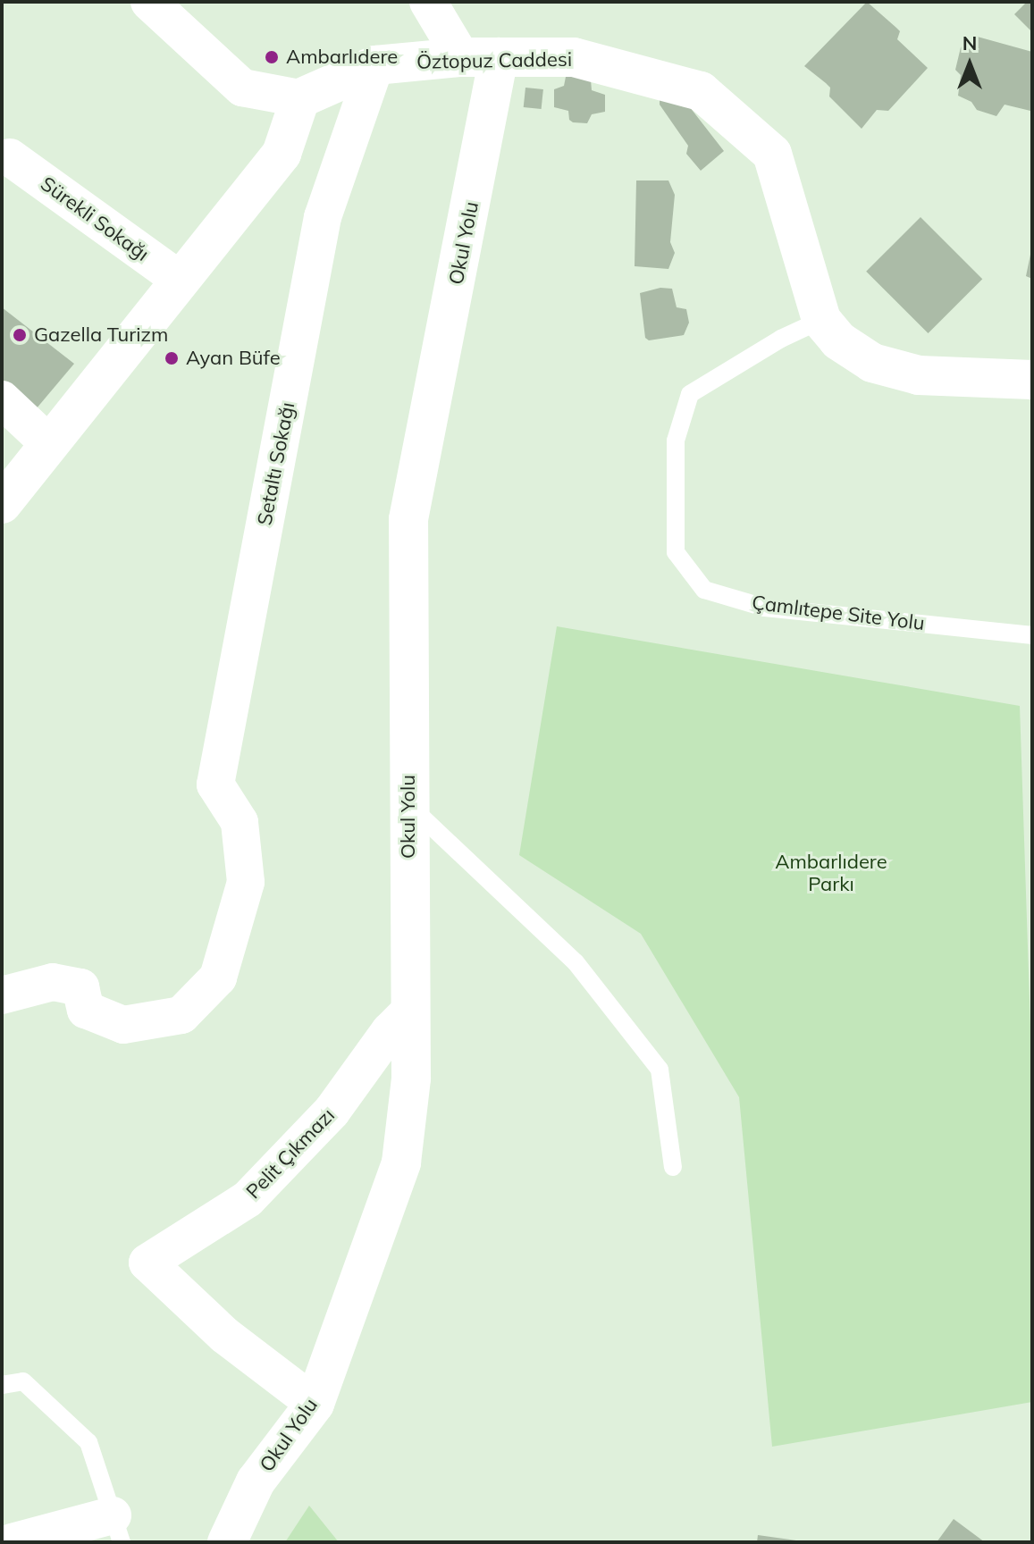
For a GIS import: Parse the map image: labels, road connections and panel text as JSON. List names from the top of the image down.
{
  "streets": {
    "street": [
      "Öztopuz Caddesi",
      "Sürekli Sokağı",
      "Okul Yolu",
      "Setaltı Sokağı",
      "Pelit Çıkmazı"
    ],
    "lane": ["Çamlıtepe Site Yolu"]
  },
  "crossings": [
    ["Öztopuz Caddesi", "Okul Yolu"],
    ["Öztopuz Caddesi", "Setaltı Sokağı"],
    ["Öztopuz Caddesi", "Çamlıtepe Site Yolu"],
    ["Okul Yolu", "Pelit Çıkmazı"]
  ],
  "parks": ["Ambarlıdere Parkı"],
  "places": ["Ambarlıdere", "Gazella Turizm", "Ayan Büfe"],
  "north": "top"
}
